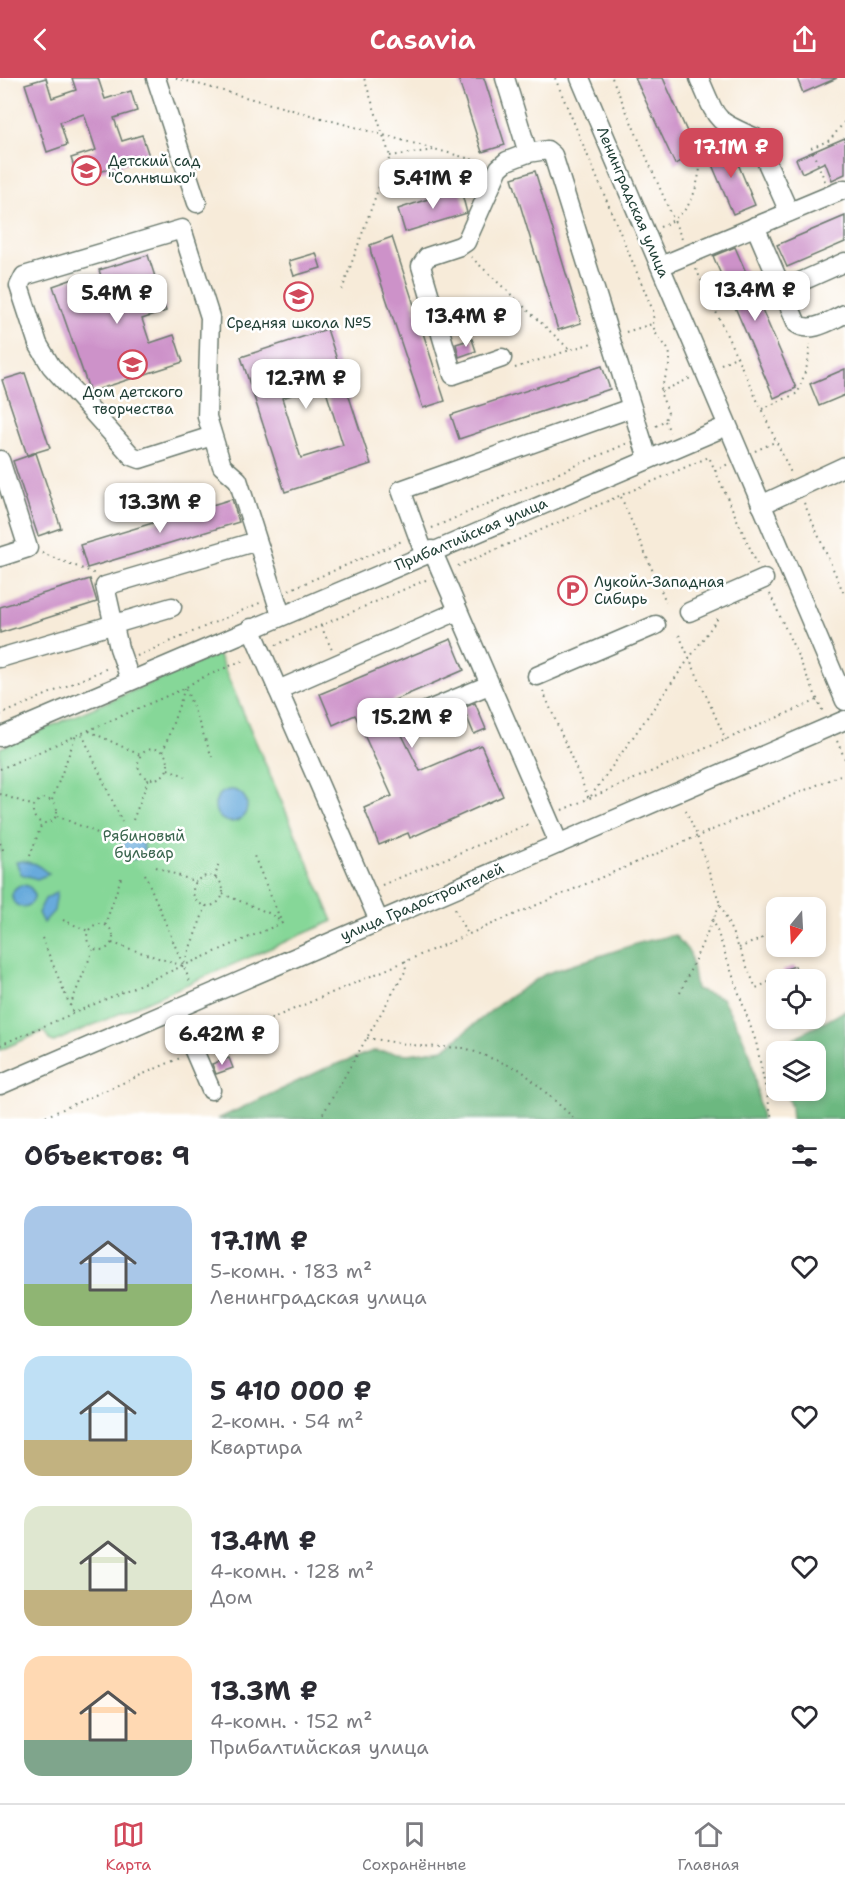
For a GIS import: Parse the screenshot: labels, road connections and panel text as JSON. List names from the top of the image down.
{
  "streets": {
    "street": ["Ленинградская улица", "Прибалтийская улица", "улица Градостроителей"]
  },
  "crossings": [
    ["Ленинградская улица", "Прибалтийская улица"]
  ],
  "parks": ["Рябиновый бульвар"],
  "places": {
    "school or university": ["Детский сад \"Солнышко\"", "Средняя школа №5", "Дом детского творчества"],
    "parking": ["Лукойл-Западная Сибирь"]
  },
  "north": "bottom",
  "page": {
    "header": "Casavia",
    "price": [
      "17.1M ₽",
      "5.41M ₽",
      "13.4M ₽",
      "5.4M ₽",
      "13.4M ₽",
      "12.7M ₽",
      "13.3M ₽",
      "15.2M ₽",
      "6.42M ₽"
    ],
    "heading": "Объектов: 9",
    "list": [
      {
        "name": "17.1M ₽",
        "note": "5-комн. · 183 m² · Ленинградская улица"
      },
      {
        "name": "5 410 000 ₽",
        "note": "2-комн. · 54 m² · Квартира"
      },
      {
        "name": "13.4M ₽",
        "note": "4-комн. · 128 m² · Дом"
      },
      {
        "name": "13.3M ₽",
        "note": "4-комн. · 152 m² · Прибалтийская улица"
      }
    ],
    "tabs": ["Карта", "Сохранённые", "Главная"]
  }
}
